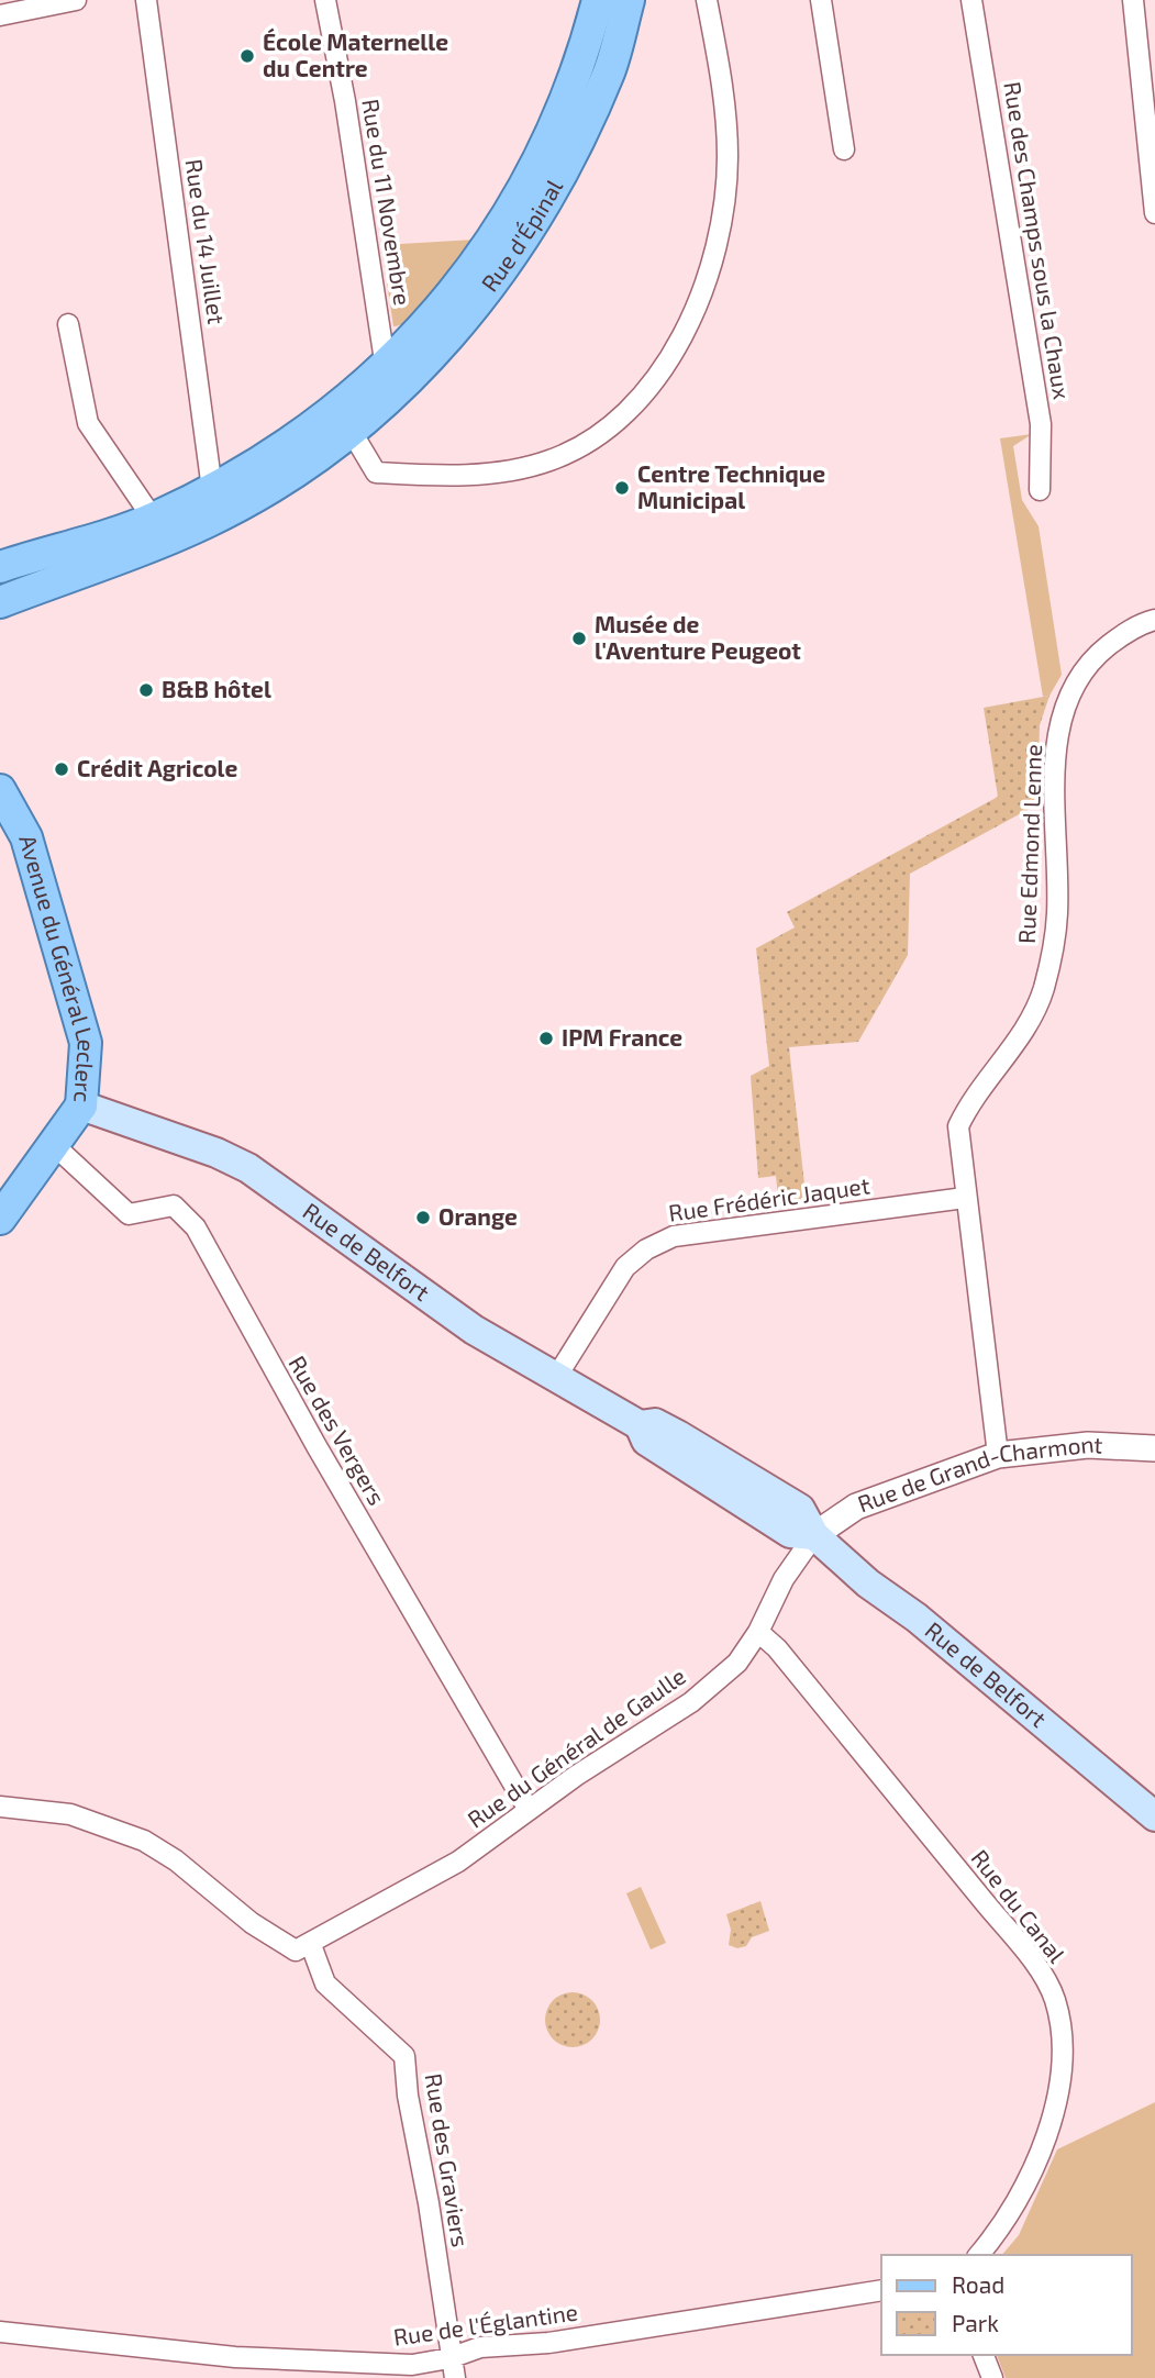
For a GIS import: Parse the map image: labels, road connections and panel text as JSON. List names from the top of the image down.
{
  "streets": {
    "main road": ["Rue d'Épinal", "Avenue du Général Leclerc", "Rue de Belfort"],
    "street": [
      "Rue du 11 Novembre",
      "Rue des Champs sous la Chaux",
      "Rue du 14 Juillet",
      "Rue Edmond Lenne",
      "Rue Frédéric Jaquet",
      "Rue des Vergers",
      "Rue de Grand-Charmont",
      "Rue du Général de Gaulle",
      "Rue du Canal",
      "Rue des Graviers",
      "Rue de l'Églantine"
    ]
  },
  "crossings": [
    ["Rue du 11 Novembre", "Rue d'Épinal"],
    ["Rue d'Épinal", "Rue du 14 Juillet"],
    ["Rue Edmond Lenne", "Rue Frédéric Jaquet"],
    ["Rue Edmond Lenne", "Rue de Grand-Charmont"],
    ["Avenue du Général Leclerc", "Rue de Belfort"],
    ["Rue Frédéric Jaquet", "Rue de Belfort"],
    ["Rue de Belfort", "Rue de Grand-Charmont"],
    ["Rue de Belfort", "Rue du Général de Gaulle"],
    ["Rue des Vergers", "Rue du Général de Gaulle"],
    ["Rue de Grand-Charmont", "Rue du Général de Gaulle"],
    ["Rue du Général de Gaulle", "Rue du Canal"],
    ["Rue du Général de Gaulle", "Rue des Graviers"],
    ["Rue des Graviers", "Rue de l'Églantine"]
  ],
  "places": [
    "École Maternelle du Centre",
    "Centre Technique Municipal",
    "Musée de l'Aventure Peugeot",
    "B&B hôtel",
    "Crédit Agricole",
    "IPM France",
    "Orange"
  ],
  "legend": ["Road", "Park"]
}
